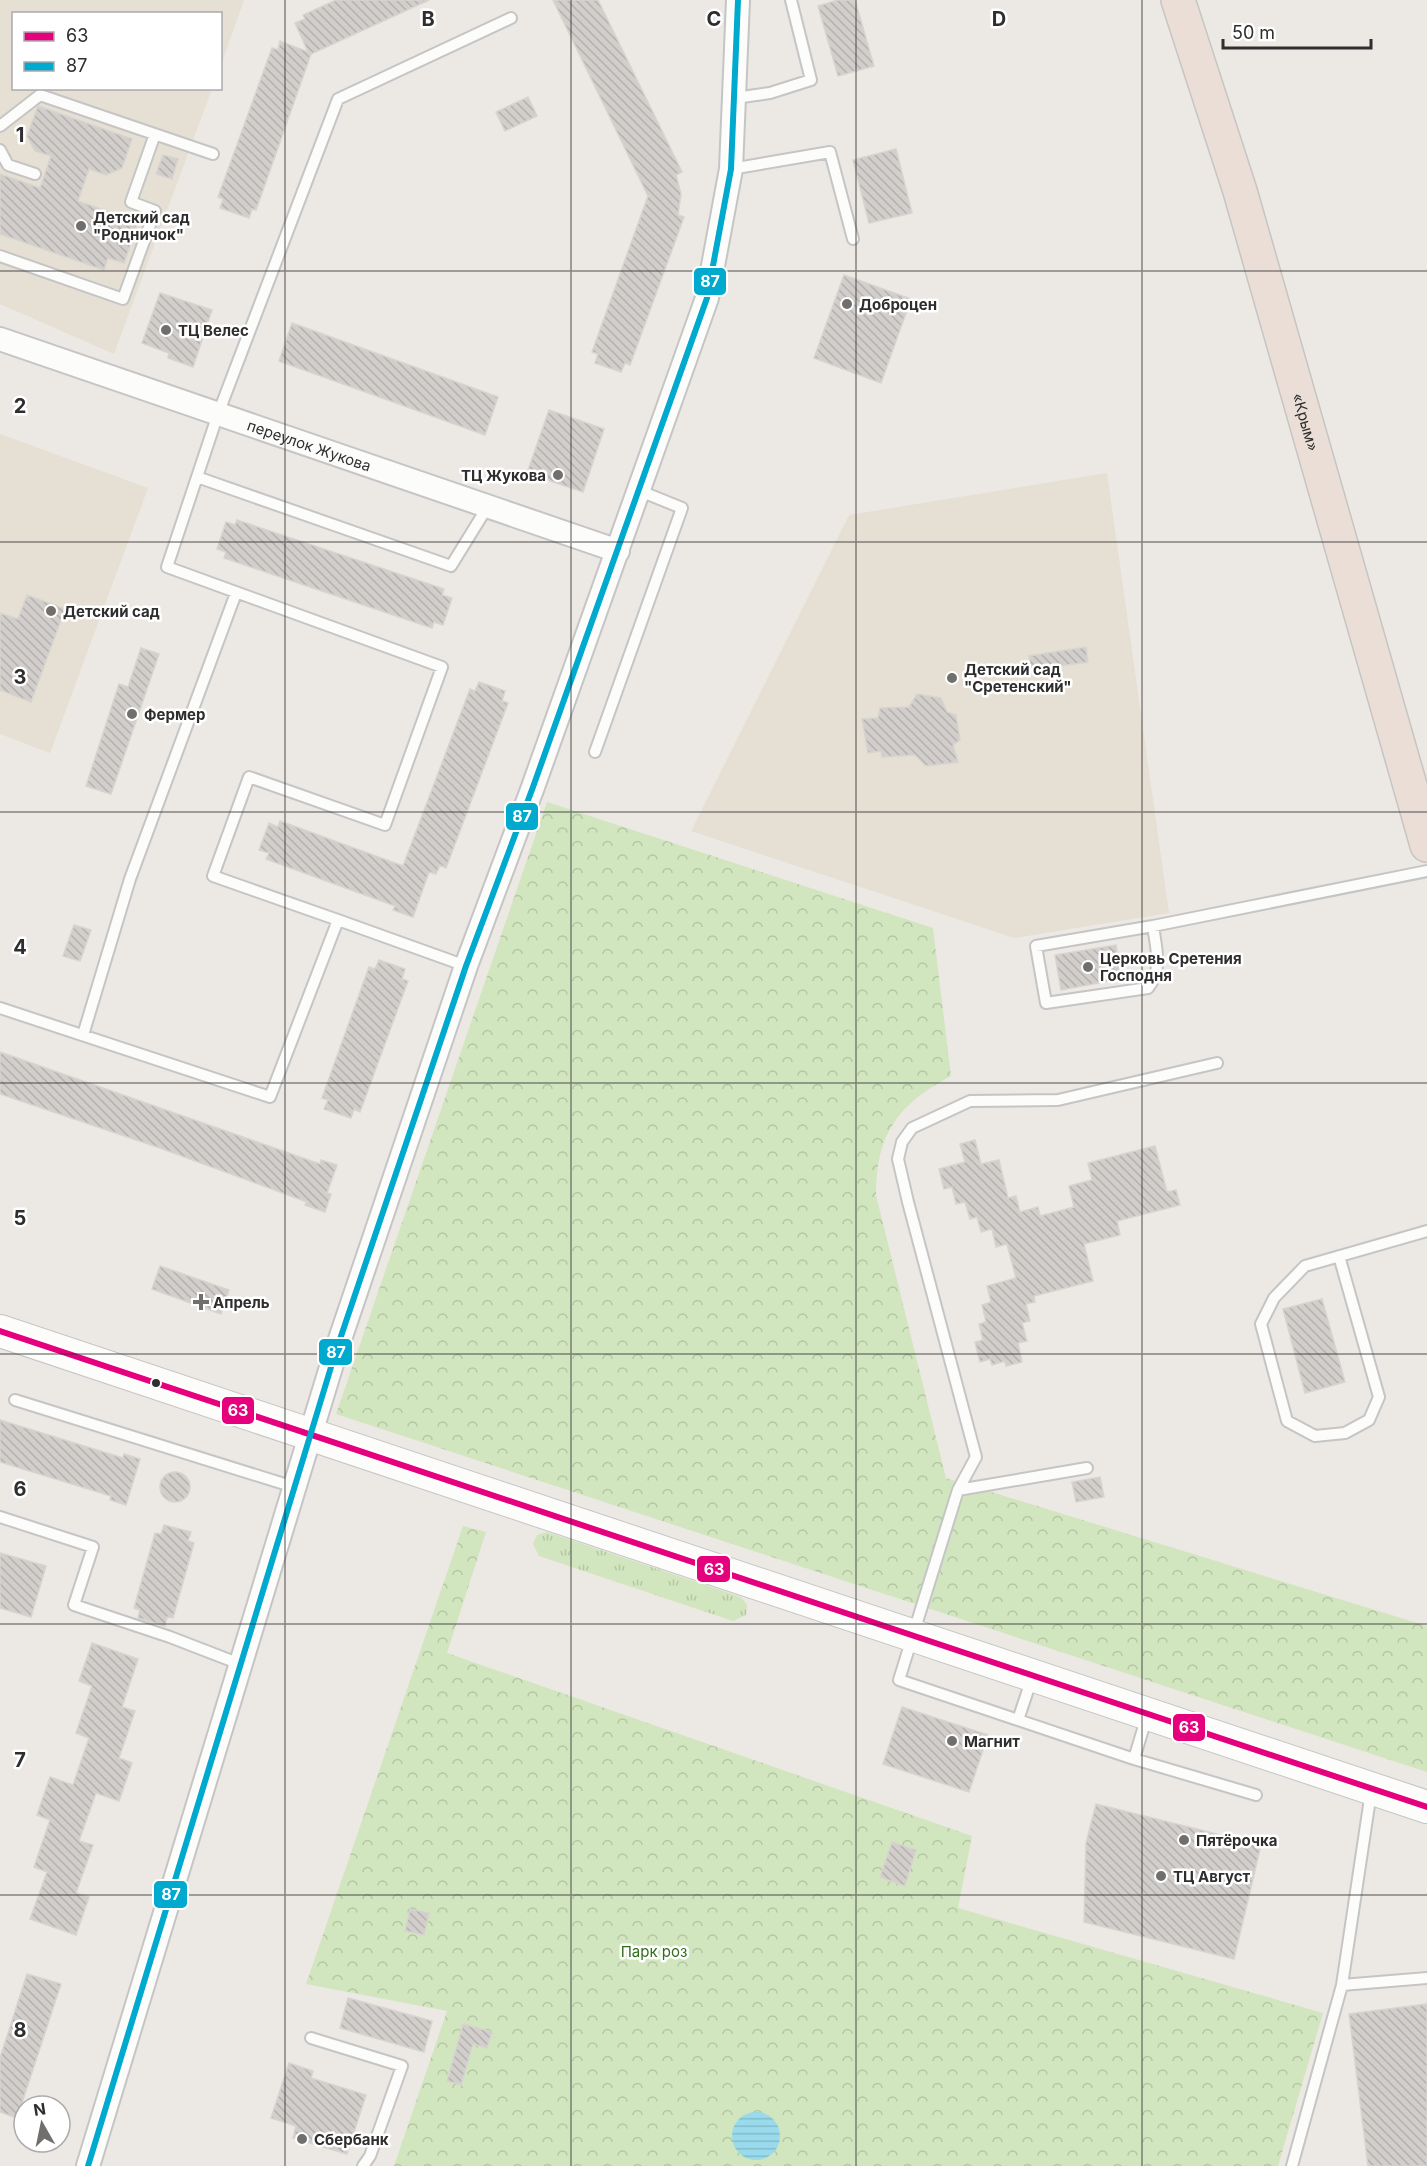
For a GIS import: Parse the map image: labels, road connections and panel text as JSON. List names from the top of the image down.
{
  "streets": {
    "highway": ["«Крым»"],
    "street": ["переулок Жукова"]
  },
  "parks": ["Парк роз"],
  "places": {
    "other": [
      "Детский сад \"Родничок\"",
      "Доброцен",
      "ТЦ Велес",
      "ТЦ Жукова",
      "Детский сад",
      "Детский сад \"Сретенский\"",
      "Фермер",
      "Церковь Сретения Господня",
      "Магнит",
      "Пятёрочка",
      "ТЦ Август",
      "Сбербанк"
    ],
    "health": ["Апрель"]
  },
  "lines": ["transit line 87", "transit line 63"],
  "legend": ["63", "87"],
  "scale_bar": "50 m",
  "north": "top",
  "grid": {
    "columns": ["B", "C", "D"],
    "rows": [
      "1",
      "2",
      "3",
      "4",
      "5",
      "6",
      "7",
      "8"
    ]
  }
}
